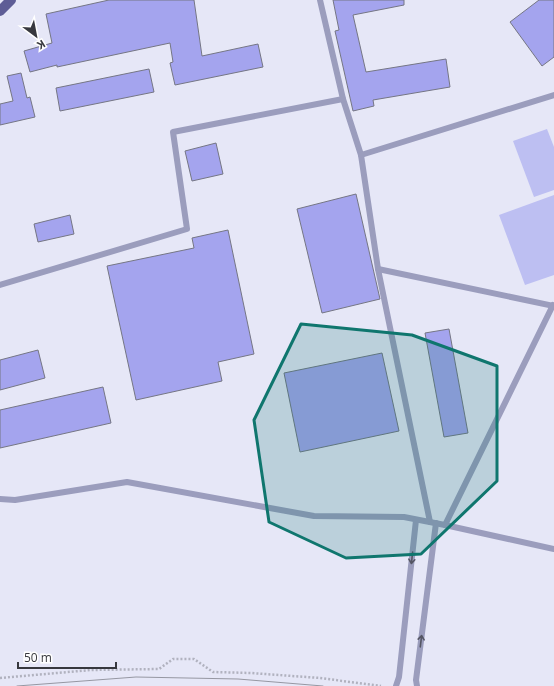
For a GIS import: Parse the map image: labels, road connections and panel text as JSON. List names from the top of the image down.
{
  "scale_bar": "50 m",
  "north": "bottom right"
}
